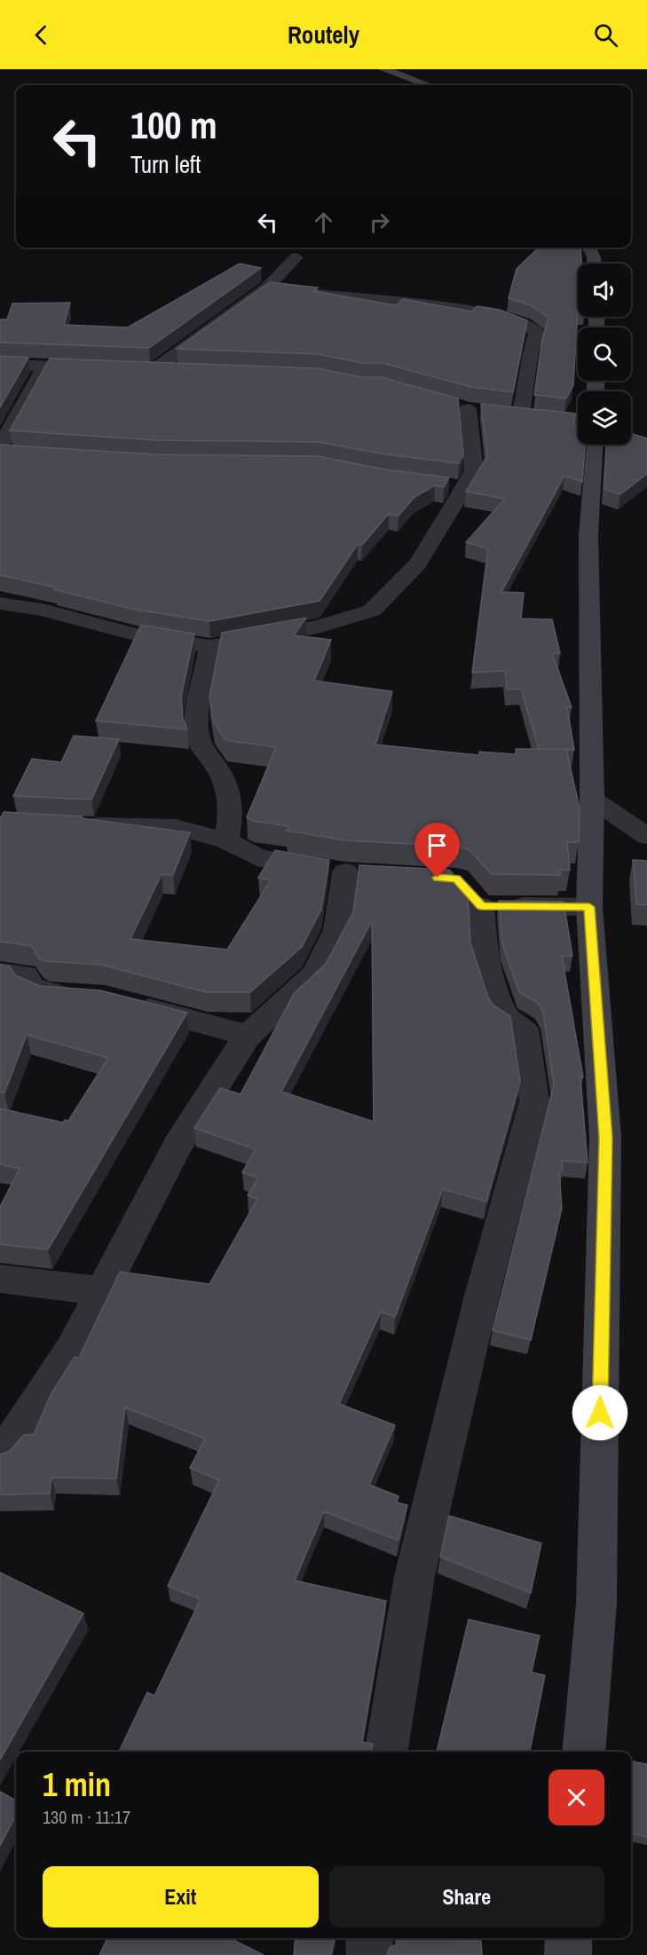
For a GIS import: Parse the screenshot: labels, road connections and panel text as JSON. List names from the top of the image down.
{
  "page": {
    "header": "Routely",
    "turn": ["100 m", "Turn left"],
    "heading": ["1 min", "130 m · 11:17"],
    "buttons": ["Exit", "Share"]
  }
}
